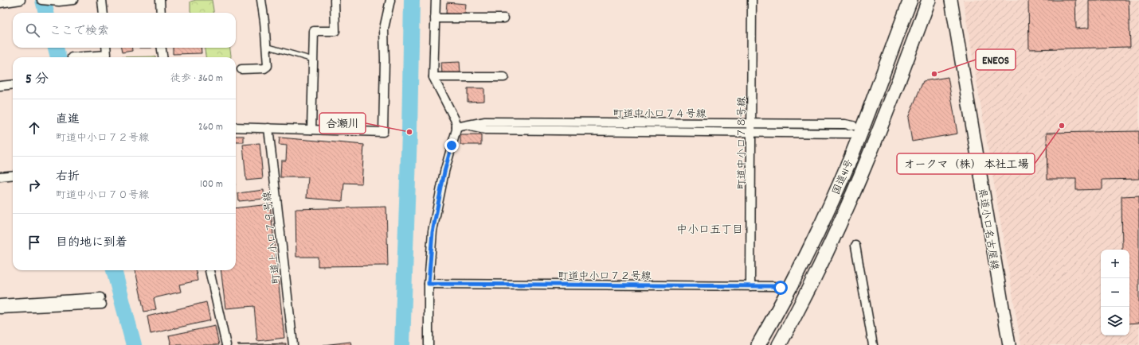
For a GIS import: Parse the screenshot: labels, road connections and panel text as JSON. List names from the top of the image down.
{
  "streets": {
    "highway": ["国道41号"],
    "main road": ["県道小口名古屋線"],
    "street": [
      "町道中小口７４号線",
      "町道中小口７８号線",
      "町道上小口７９号線",
      "町道中小口７２号線"
    ]
  },
  "crossings": [
    ["町道中小口７４号線", "町道中小口７８号線"],
    ["町道中小口７８号線", "町道中小口７２号線"]
  ],
  "districts": ["中小口五丁目"],
  "places": ["ENEOS", "オークマ（株） 本社工場", "合瀬川"],
  "page": {
    "search": "ここで検索",
    "heading": ["5 分", "徒歩 · 360 m"],
    "list": [
      ["直進", "町道中小口７２号線", "260 m"],
      ["右折", "町道中小口７０号線", "100 m"],
      "目的地に到着"
    ],
    "map_buttons": ["+", "−"]
  }
}
